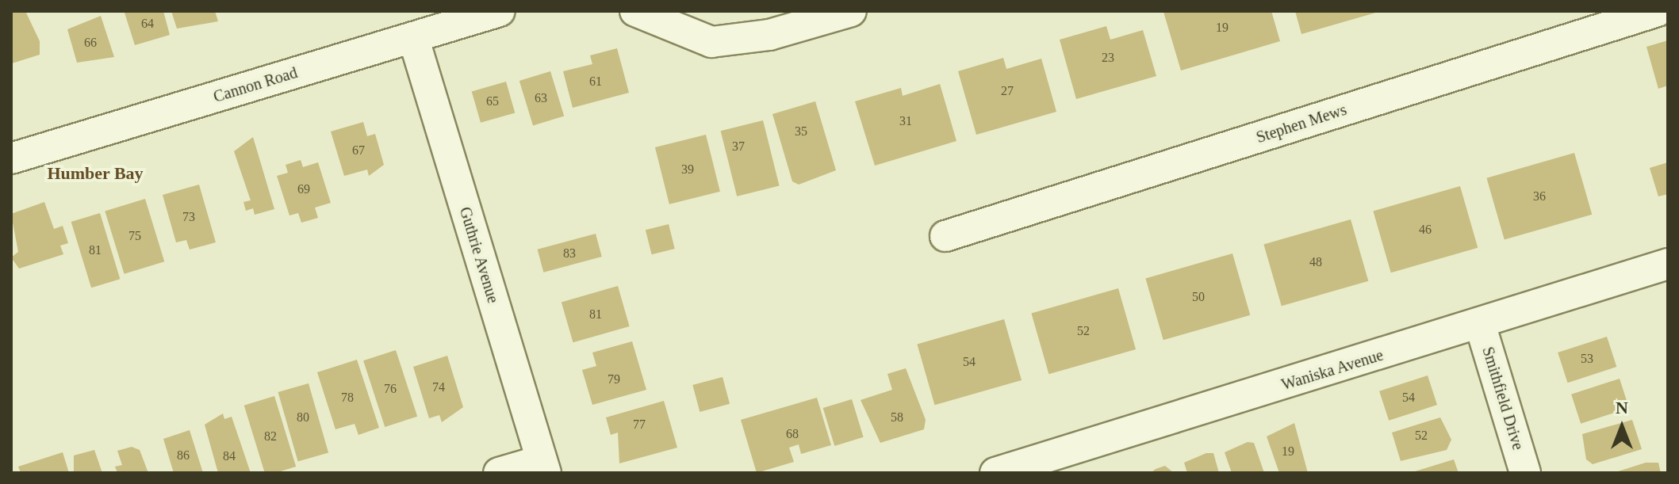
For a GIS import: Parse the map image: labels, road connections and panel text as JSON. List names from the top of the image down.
{
  "streets": {
    "street": [
      "Cannon Road",
      "Stephen Mews",
      "Guthrie Avenue",
      "Waniska Avenue",
      "Smithfield Drive"
    ]
  },
  "crossings": [
    ["Cannon Road", "Guthrie Avenue"],
    ["Waniska Avenue", "Smithfield Drive"]
  ],
  "districts": ["Humber Bay"],
  "house_numbers": [
    "64",
    "19",
    "66",
    "23",
    "61",
    "27",
    "63",
    "65",
    "31",
    "35",
    "37",
    "67",
    "39",
    "69",
    "36",
    "73",
    "46",
    "75",
    "81",
    "83",
    "48",
    "50",
    "81",
    "52",
    "53",
    "54",
    "79",
    "74",
    "76",
    "78",
    "54",
    "80",
    "58",
    "77",
    "68",
    "52",
    "82",
    "19",
    "86",
    "84"
  ],
  "north": "top"
}
